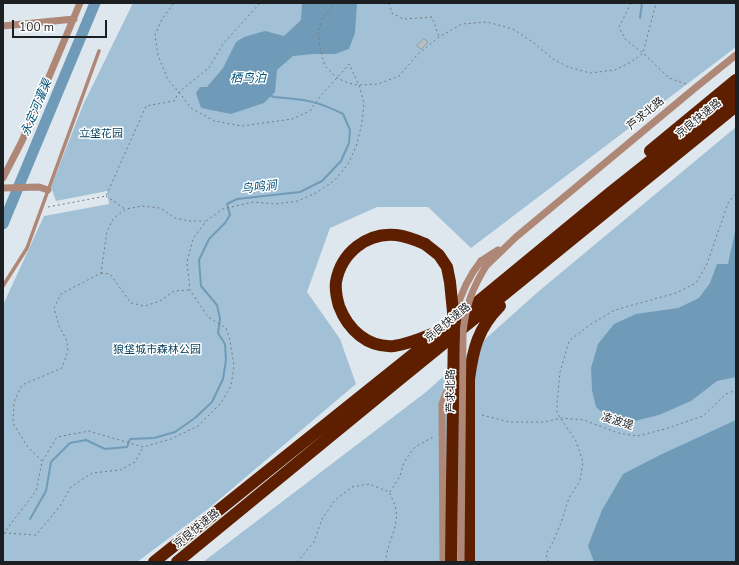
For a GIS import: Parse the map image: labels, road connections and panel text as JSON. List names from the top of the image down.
{
  "streets": {
    "highway": ["京良快速路"],
    "street": ["芦求北路"],
    "path": ["凌波堤"]
  },
  "crossings": [
    ["芦求北路", "京良快速路"]
  ],
  "water": ["栖鸟泊", "永定河灌渠", "鸟鸣涧"],
  "parks": ["立垡花园", "狼垡城市森林公园"],
  "scale_bar": "100 m"
}
